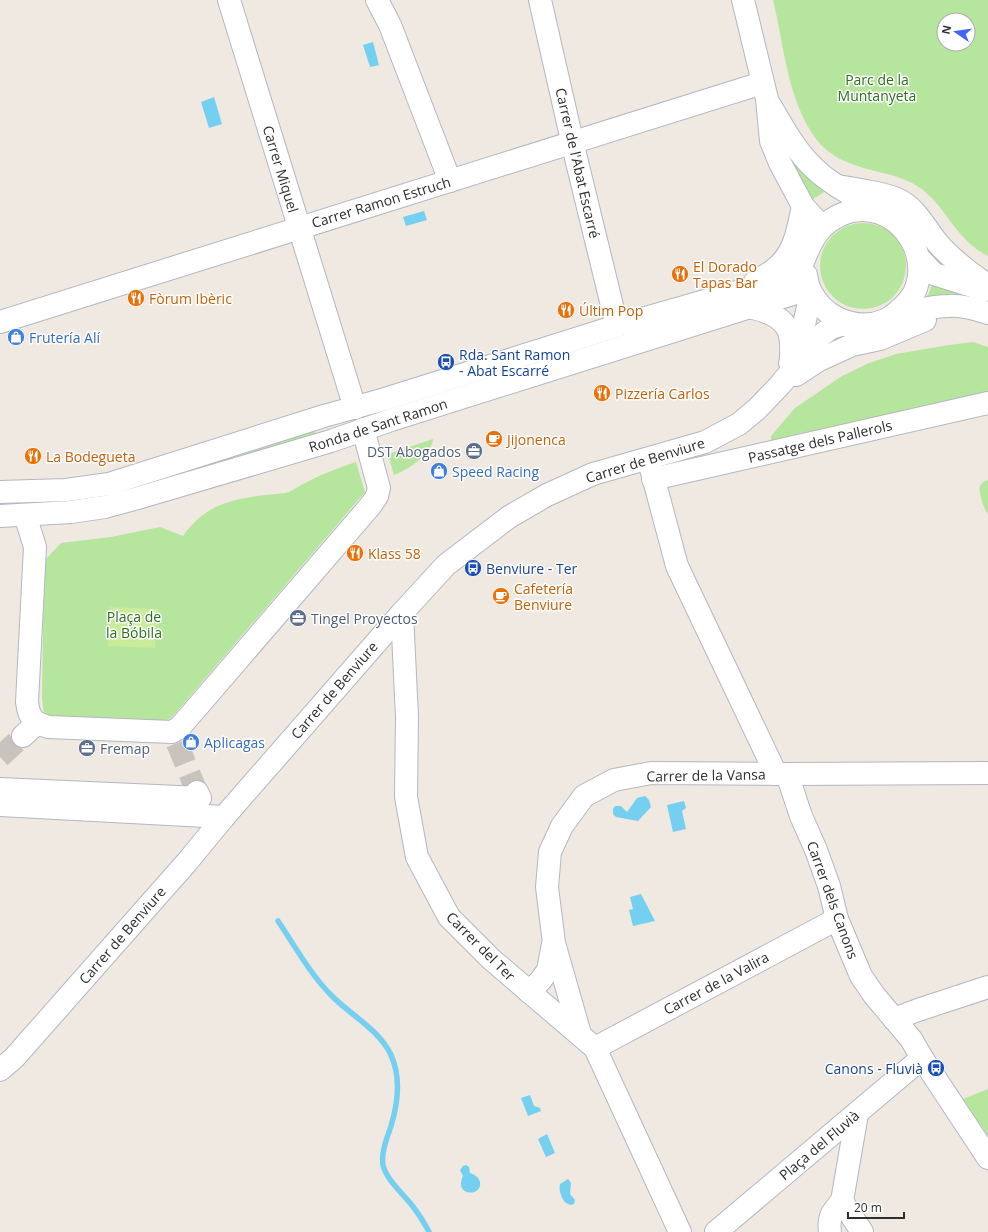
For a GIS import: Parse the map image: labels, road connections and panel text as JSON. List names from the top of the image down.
{
  "streets": {
    "street": [
      "Carrer de l'Abat Escarré",
      "Carrer Miquel",
      "Carrer Ramon Estruch",
      "Ronda de Sant Ramon",
      "Passatge dels Pallerols",
      "Carrer de Benviure",
      "Carrer de la Vansa",
      "Carrer dels Canons",
      "Carrer del Ter",
      "Carrer de la Valira",
      "Plaça del Fluvià"
    ]
  },
  "crossings": [
    ["Carrer de l'Abat Escarré", "Carrer Ramon Estruch"],
    ["Carrer de l'Abat Escarré", "Ronda de Sant Ramon"],
    ["Carrer Miquel", "Carrer Ramon Estruch"],
    ["Carrer Miquel", "Ronda de Sant Ramon"],
    ["Ronda de Sant Ramon", "Carrer de Benviure"],
    ["Passatge dels Pallerols", "Carrer de Benviure"],
    ["Passatge dels Pallerols", "Carrer dels Canons"],
    ["Carrer de Benviure", "Carrer dels Canons"],
    ["Carrer de Benviure", "Carrer del Ter"],
    ["Carrer de la Vansa", "Carrer dels Canons"],
    ["Carrer de la Vansa", "Carrer del Ter"],
    ["Carrer dels Canons", "Carrer de la Valira"],
    ["Carrer dels Canons", "Plaça del Fluvià"],
    ["Carrer del Ter", "Carrer de la Valira"]
  ],
  "parks": ["Parc de la Muntanyeta", "Plaça de la Bóbila"],
  "places": {
    "restaurant": [
      "El Dorado Tapas Bar",
      "Fòrum Ibèric",
      "Últim Pop",
      "Pizzería Carlos",
      "La Bodegueta",
      "Klass 58"
    ],
    "shop": ["Frutería Alí", "Speed Racing", "Aplicagas"],
    "bus stop": ["Rda. Sant Ramon - Abat Escarré", "Benviure - Ter", "Canons - Fluvià"],
    "cafe": ["Jijonenca", "Cafetería Benviure"],
    "office": ["DST Abogados", "Tingel Proyectos", "Fremap"]
  },
  "scale_bar": "20 m",
  "north": "left"
}
